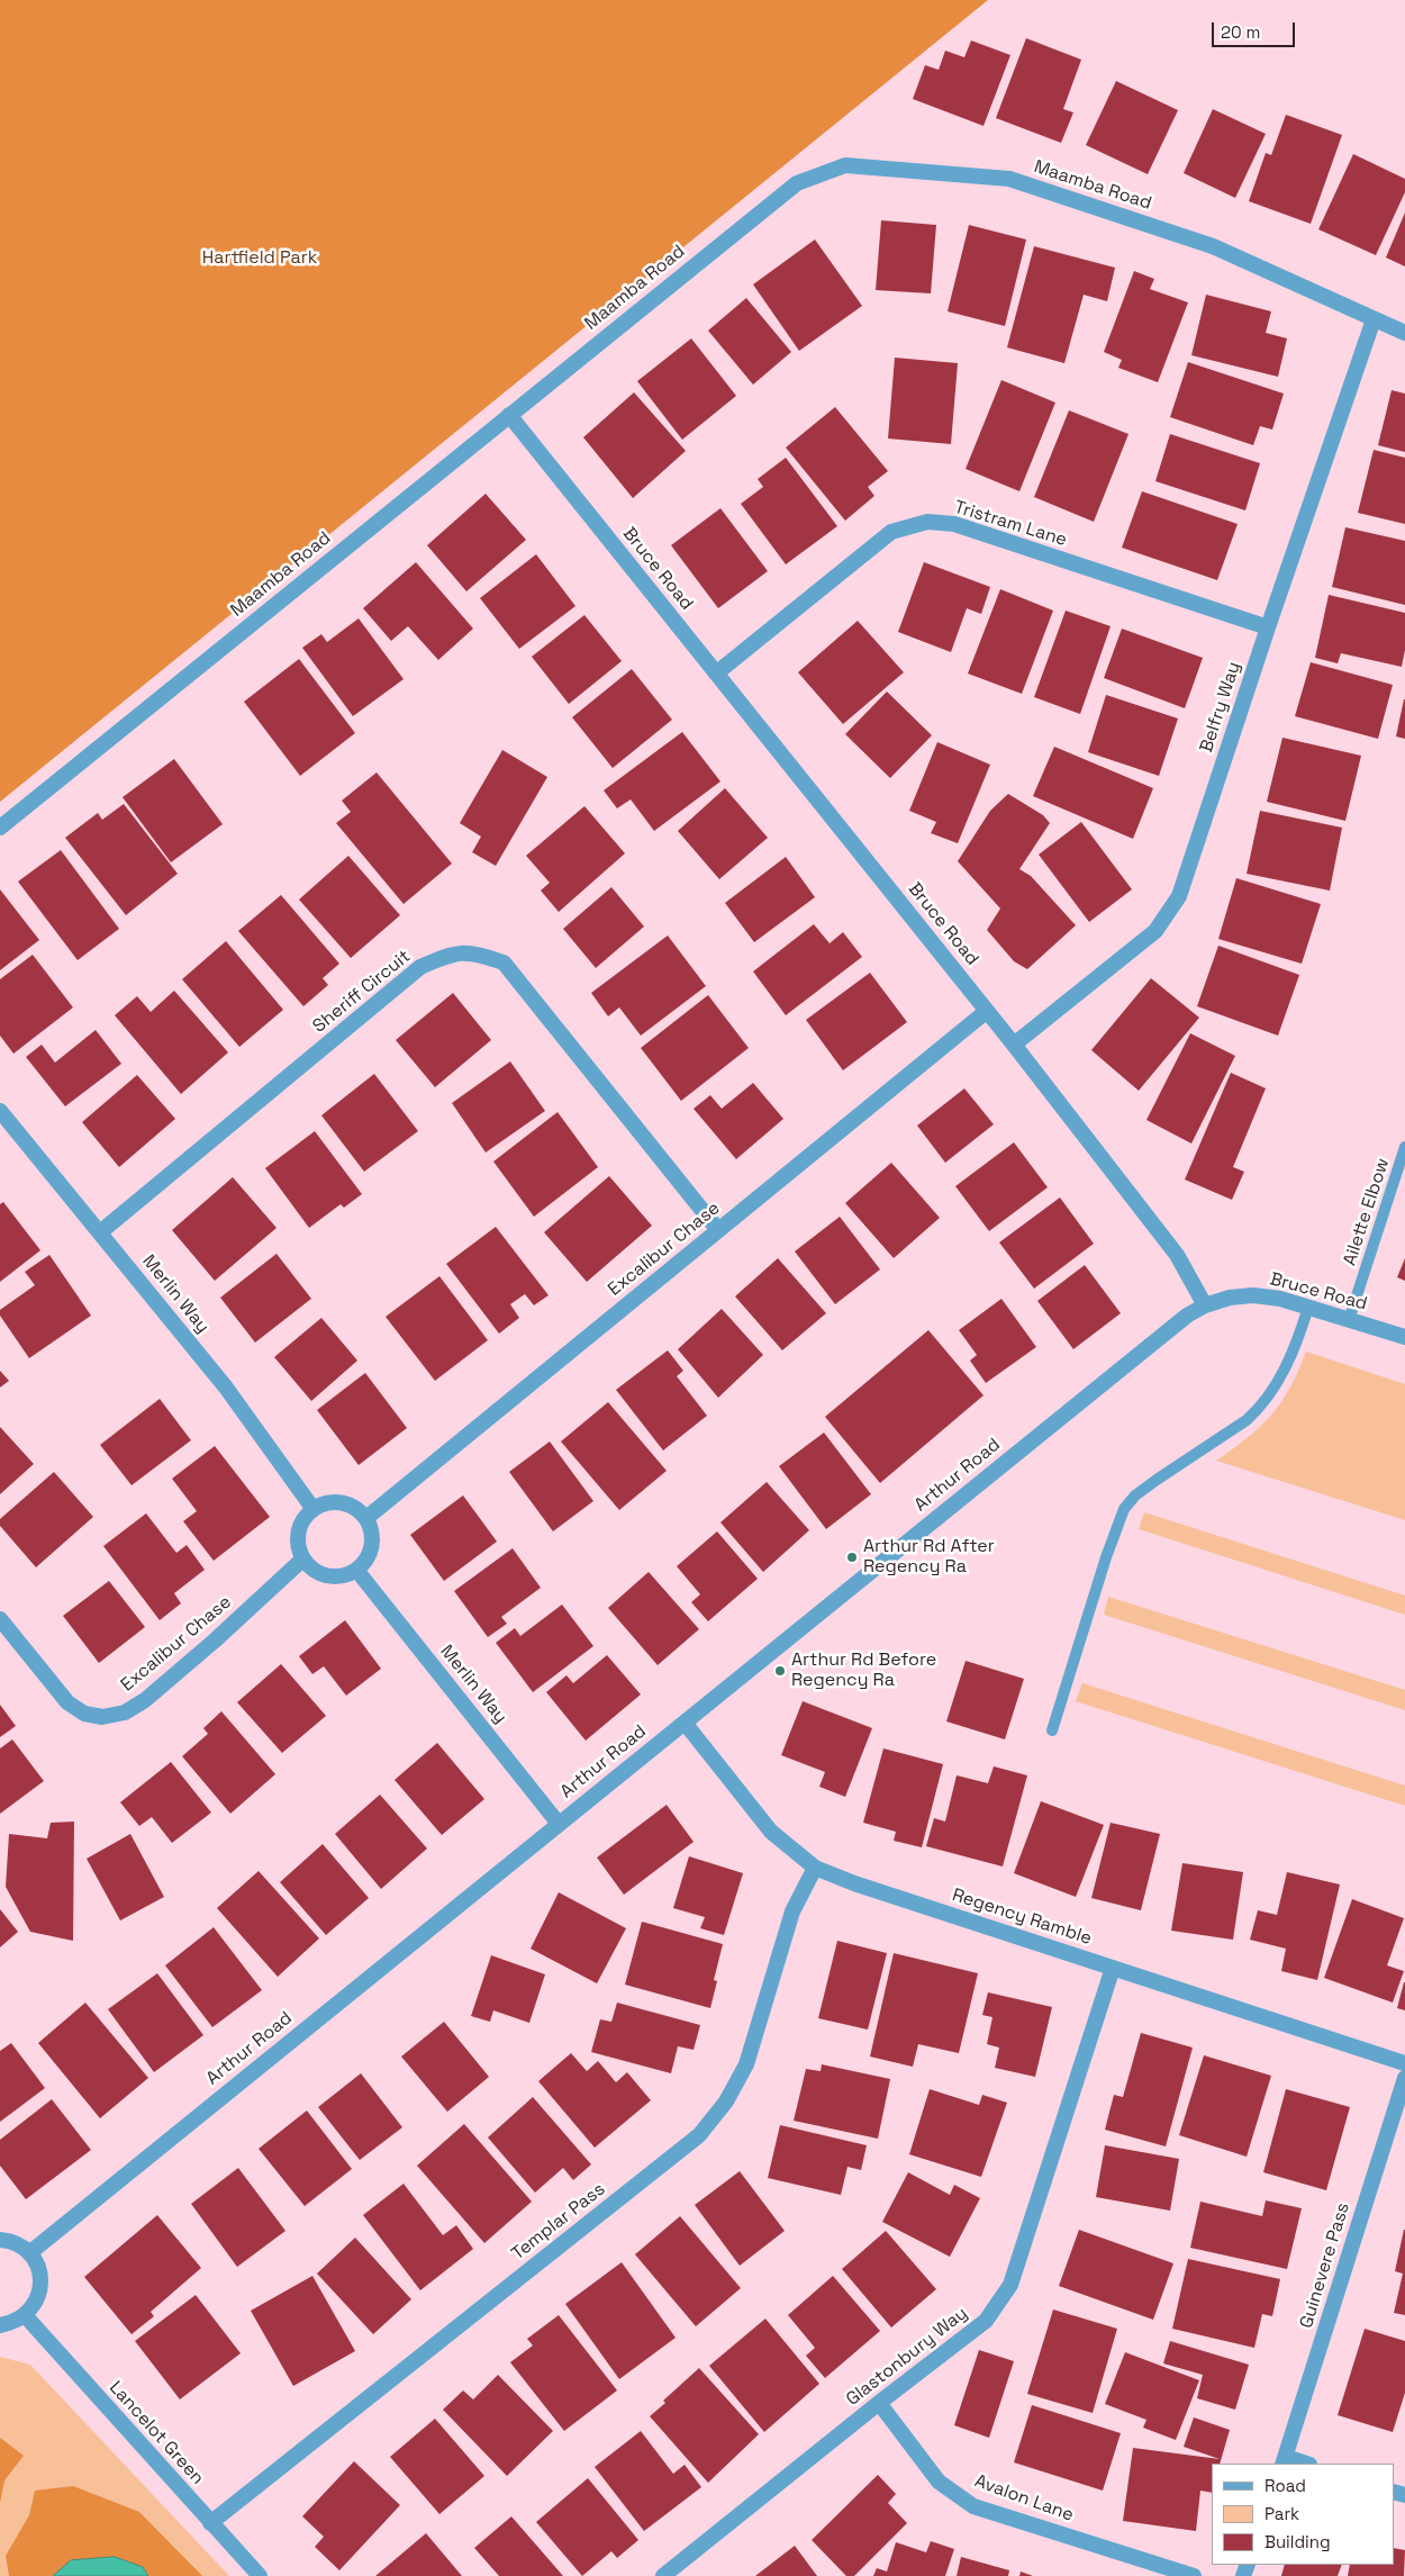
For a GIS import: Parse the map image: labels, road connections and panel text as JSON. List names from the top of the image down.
{
  "streets": {
    "street": [
      "Maamba Road",
      "Tristram Lane",
      "Bruce Road",
      "Belfry Way",
      "Sheriff Circuit",
      "Excalibur Chase",
      "Merlin Way",
      "Arthur Road",
      "Regency Ramble",
      "Templar Pass",
      "Guinevere Pass",
      "Glastonbury Way",
      "Lancelot Green",
      "Avalon Lane"
    ],
    "lane": ["Ailette Elbow"]
  },
  "crossings": [
    ["Maamba Road", "Bruce Road"],
    ["Maamba Road", "Belfry Way"],
    ["Tristram Lane", "Bruce Road"],
    ["Tristram Lane", "Belfry Way"],
    ["Bruce Road", "Belfry Way"],
    ["Bruce Road", "Ailette Elbow"],
    ["Bruce Road", "Excalibur Chase"],
    ["Bruce Road", "Arthur Road"],
    ["Sheriff Circuit", "Excalibur Chase"],
    ["Sheriff Circuit", "Merlin Way"],
    ["Excalibur Chase", "Merlin Way"],
    ["Merlin Way", "Arthur Road"],
    ["Arthur Road", "Regency Ramble"],
    ["Regency Ramble", "Templar Pass"],
    ["Regency Ramble", "Glastonbury Way"],
    ["Templar Pass", "Lancelot Green"],
    ["Glastonbury Way", "Avalon Lane"]
  ],
  "parks": ["Hartfield Park"],
  "places": ["Arthur Rd After Regency Ra", "Arthur Rd Before Regency Ra"],
  "legend": ["Road", "Park", "Building"],
  "scale_bar": "20 m"
}
